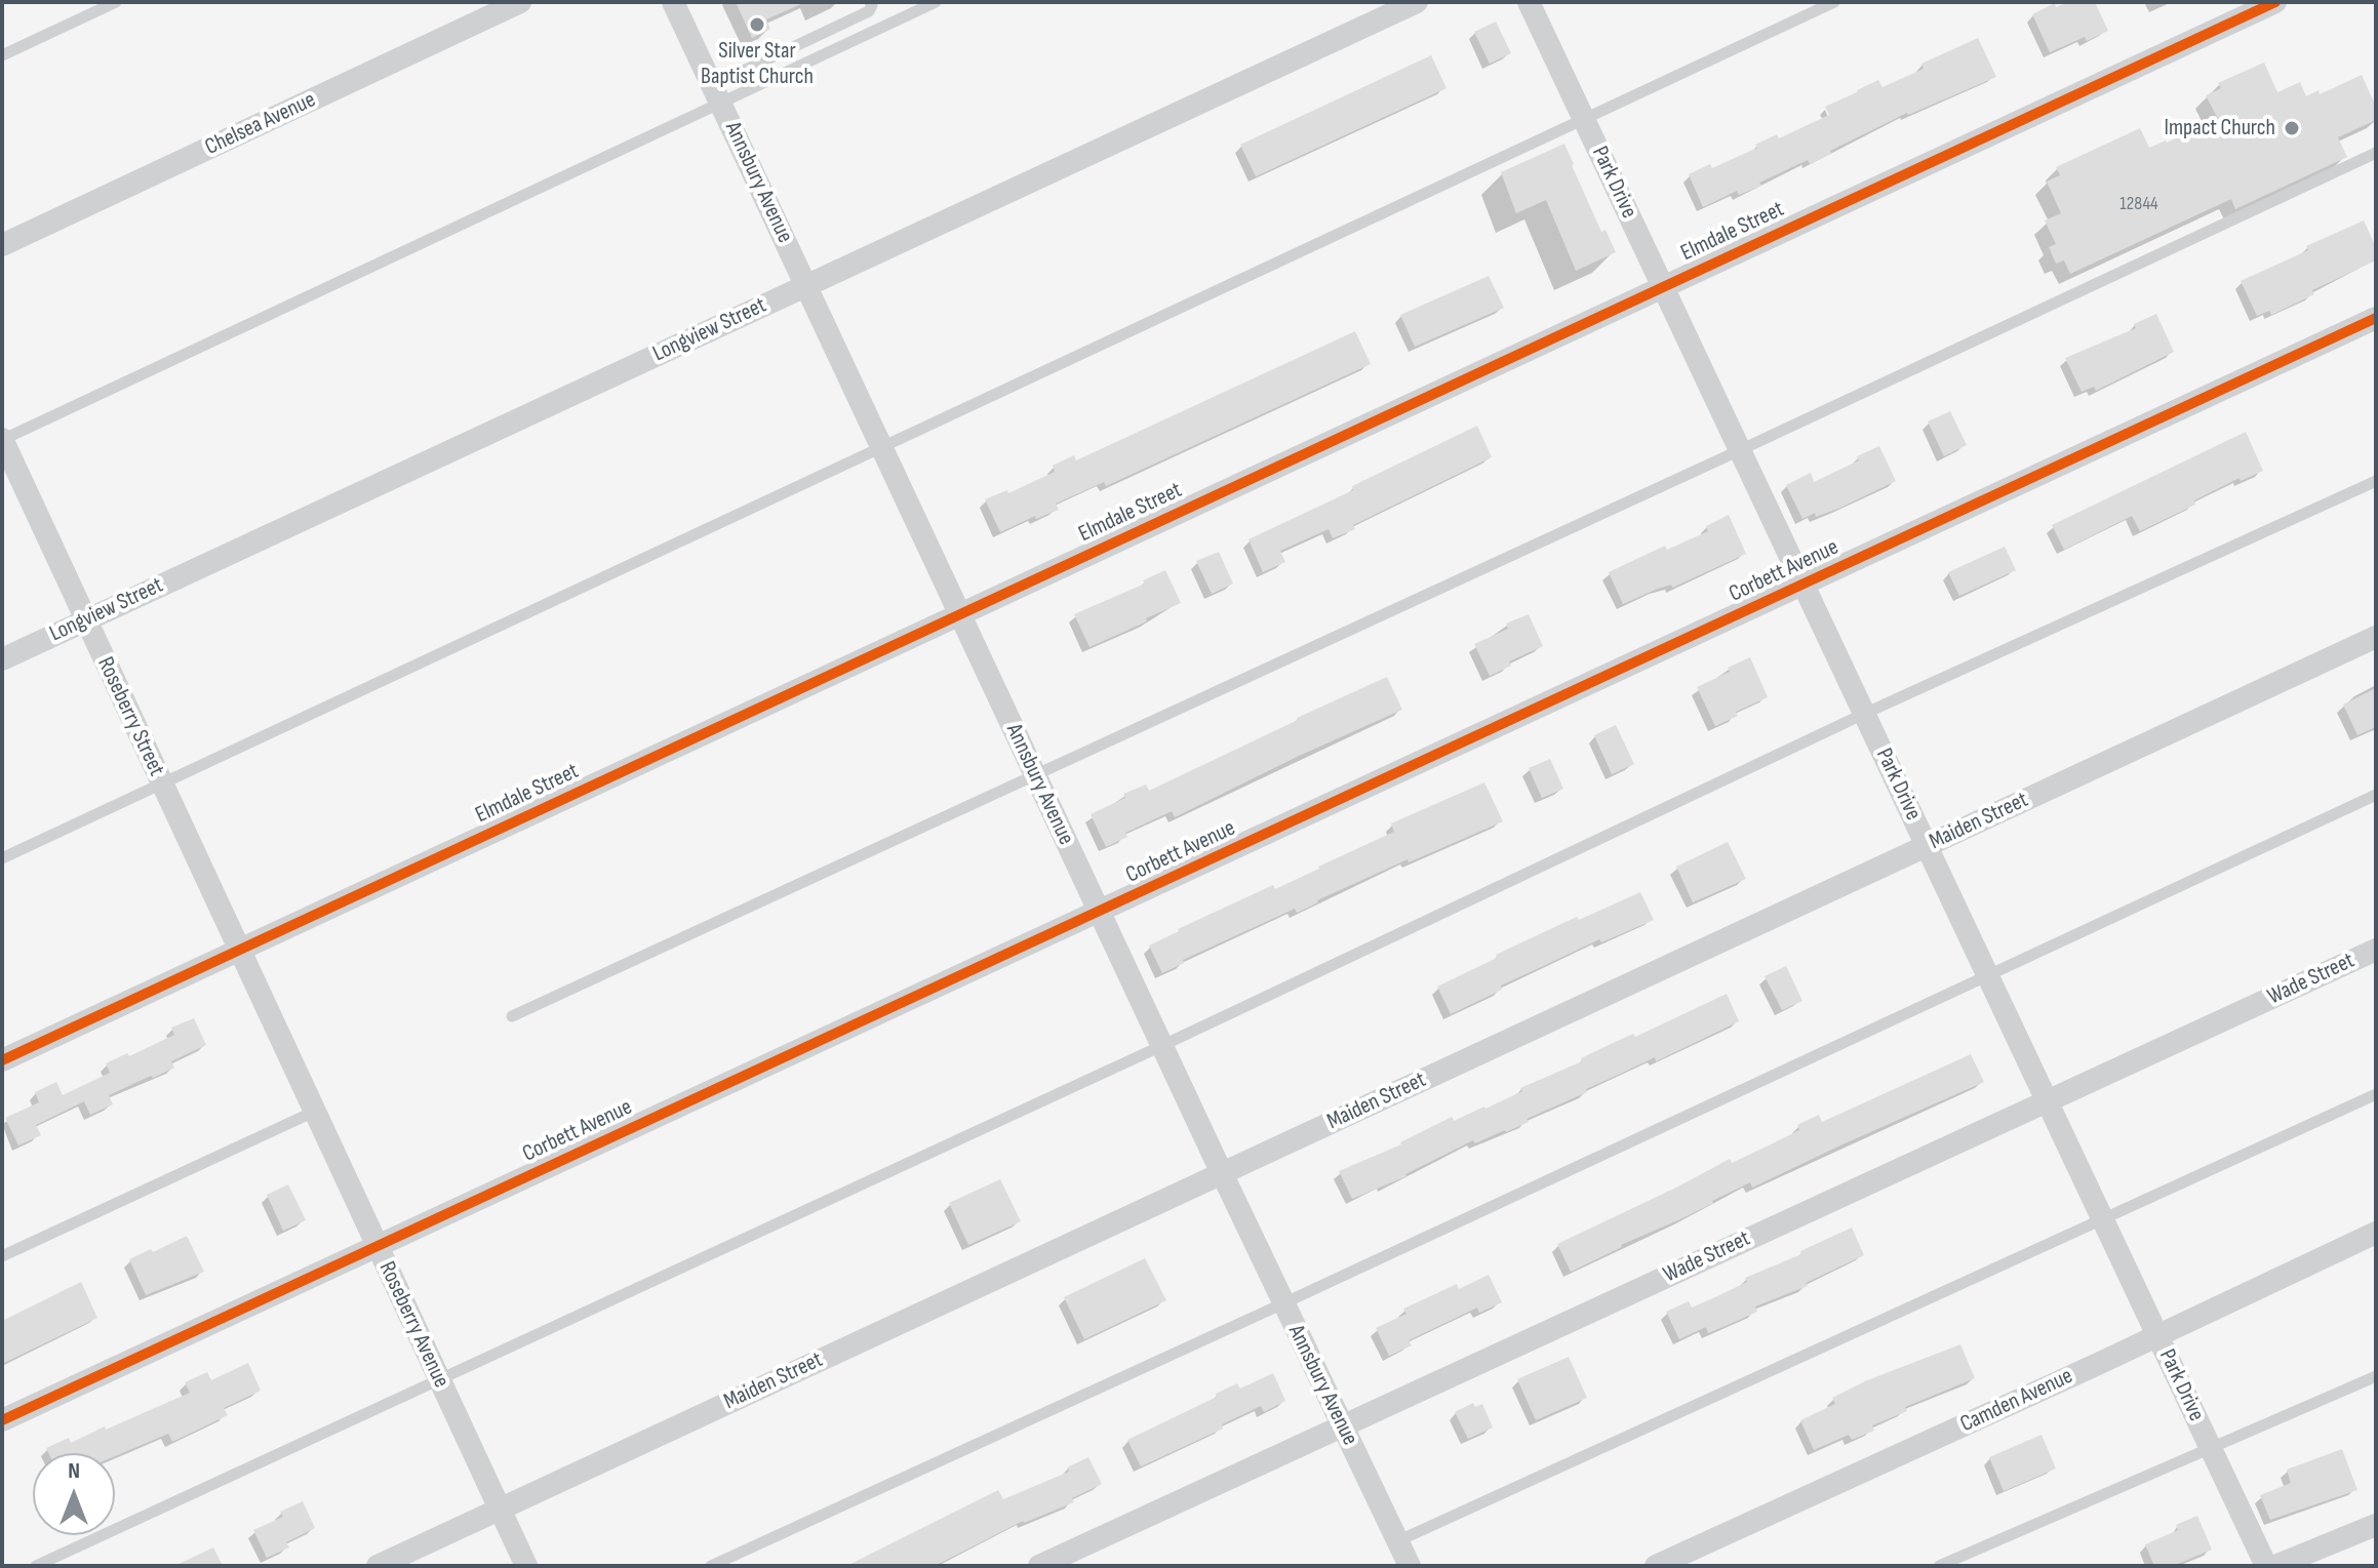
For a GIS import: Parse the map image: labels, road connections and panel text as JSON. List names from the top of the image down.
{
  "streets": {
    "street": [
      "Chelsea Avenue",
      "Annsbury Avenue",
      "Park Drive",
      "Elmdale Street",
      "Longview Street",
      "Corbett Avenue",
      "Roseberry Street",
      "Maiden Street",
      "Wade Street",
      "Roseberry Avenue",
      "Camden Avenue"
    ]
  },
  "crossings": [
    ["Annsbury Avenue", "Elmdale Street"],
    ["Annsbury Avenue", "Longview Street"],
    ["Annsbury Avenue", "Corbett Avenue"],
    ["Annsbury Avenue", "Maiden Street"],
    ["Annsbury Avenue", "Wade Street"],
    ["Park Drive", "Elmdale Street"],
    ["Park Drive", "Corbett Avenue"],
    ["Park Drive", "Maiden Street"],
    ["Park Drive", "Wade Street"],
    ["Park Drive", "Camden Avenue"],
    ["Elmdale Street", "Roseberry Street"],
    ["Elmdale Street", "Roseberry Avenue"],
    ["Longview Street", "Roseberry Street"],
    ["Corbett Avenue", "Roseberry Avenue"],
    ["Roseberry Street", "Roseberry Avenue"],
    ["Maiden Street", "Roseberry Avenue"]
  ],
  "places": ["Silver Star Baptist Church", "Impact Church"],
  "house_numbers": ["12844"],
  "north": "top"
}
